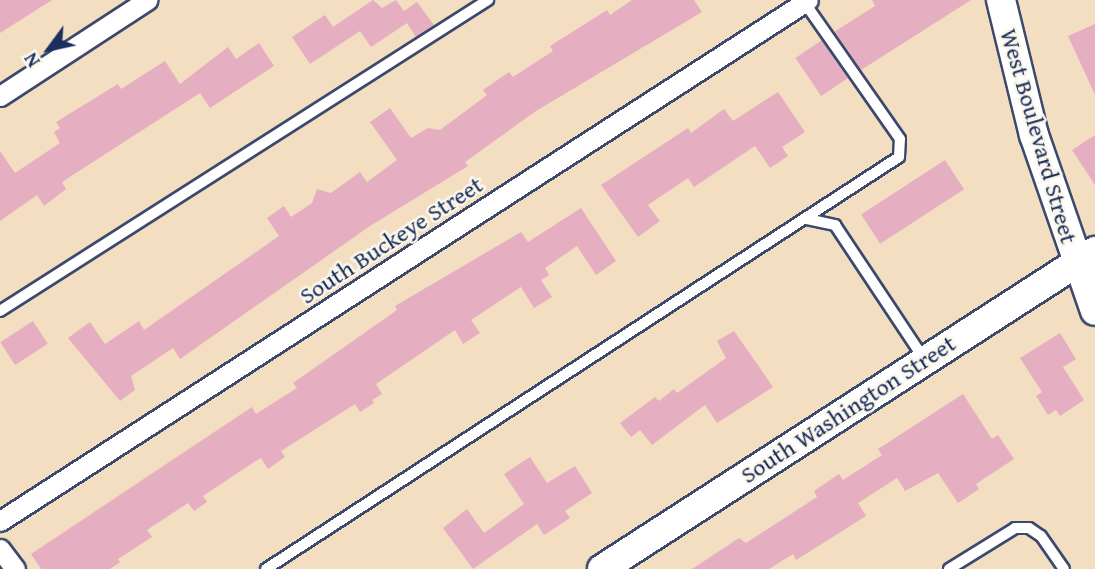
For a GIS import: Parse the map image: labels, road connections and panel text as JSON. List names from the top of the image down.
{
  "streets": {
    "main road": ["West Boulevard Street", "South Washington Street"],
    "street": ["South Buckeye Street"]
  },
  "crossings": [
    ["West Boulevard Street", "South Washington Street"]
  ],
  "north": "bottom left"
}
